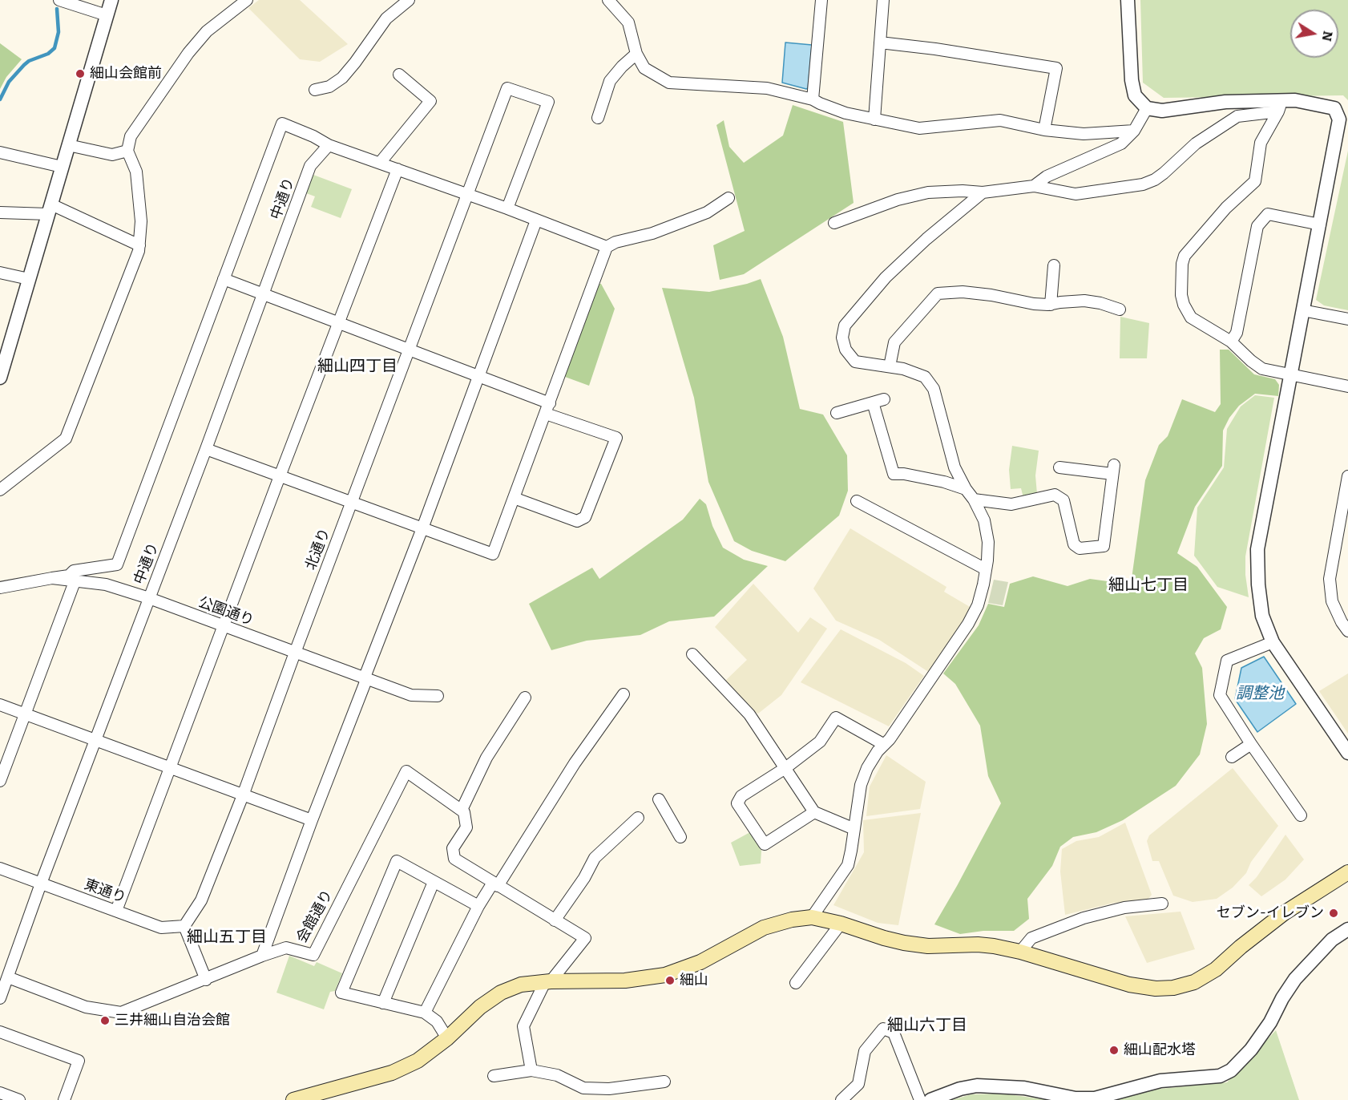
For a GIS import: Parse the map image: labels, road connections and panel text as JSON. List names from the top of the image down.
{
  "streets": {
    "street": [
      "中通り",
      "北通り",
      "公園通り",
      "東通り",
      "会館通り"
    ]
  },
  "crossings": [
    ["中通り", "公園通り"],
    ["中通り", "東通り"],
    ["中通り", "会館通り"],
    ["北通り", "公園通り"],
    ["北通り", "東通り"]
  ],
  "districts": [
    "細山四丁目",
    "細山七丁目",
    "細山五丁目",
    "細山六丁目"
  ],
  "water": ["調整池"],
  "places": [
    "細山会館前",
    "セブン-イレブン",
    "細山",
    "三井細山自治会館",
    "細山配水塔"
  ],
  "north": "right"
}
